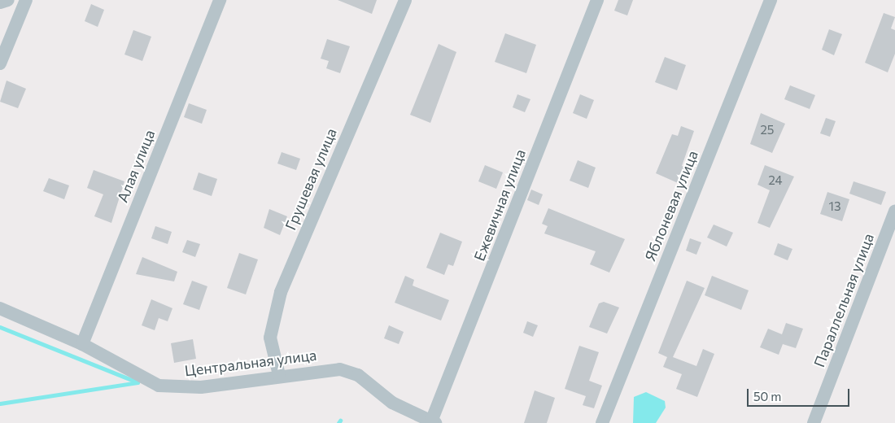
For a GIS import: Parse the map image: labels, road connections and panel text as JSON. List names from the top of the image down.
{
  "streets": {
    "street": [
      "Алая улица",
      "Грушевая улица",
      "Ежевичная улица",
      "Яблоневая улица",
      "Параллельная улица",
      "Центральная улица"
    ]
  },
  "crossings": [
    ["Алая улица", "Центральная улица"],
    ["Грушевая улица", "Центральная улица"],
    ["Ежевичная улица", "Центральная улица"]
  ],
  "house_numbers": ["25", "24", "13"],
  "scale_bar": "50 m"
}
